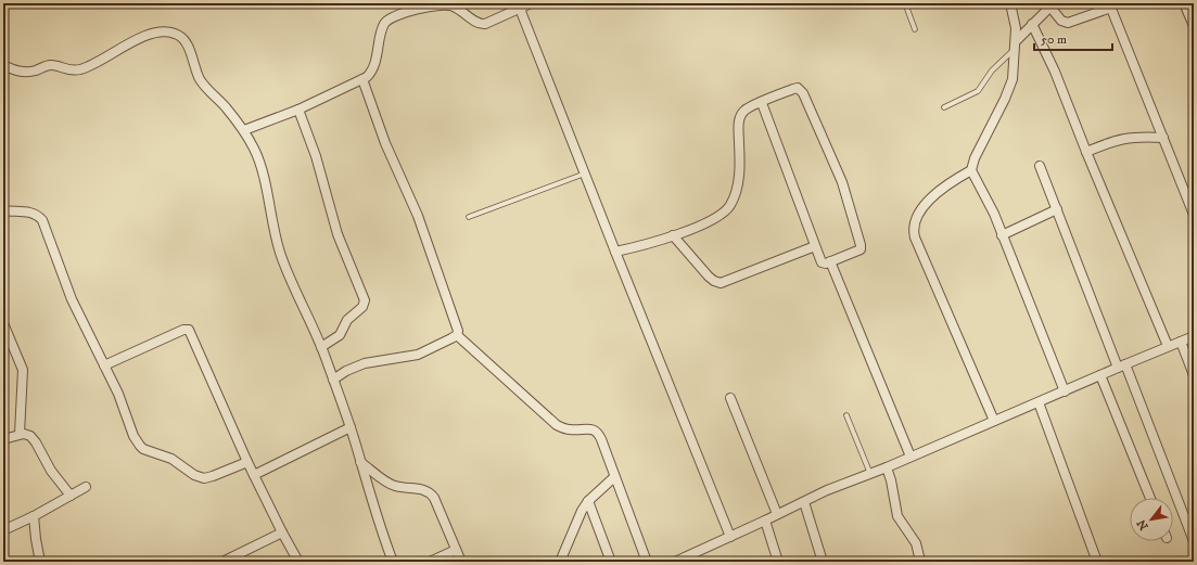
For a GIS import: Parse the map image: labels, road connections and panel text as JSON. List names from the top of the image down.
{
  "scale_bar": "50 m",
  "north": "bottom left"
}
